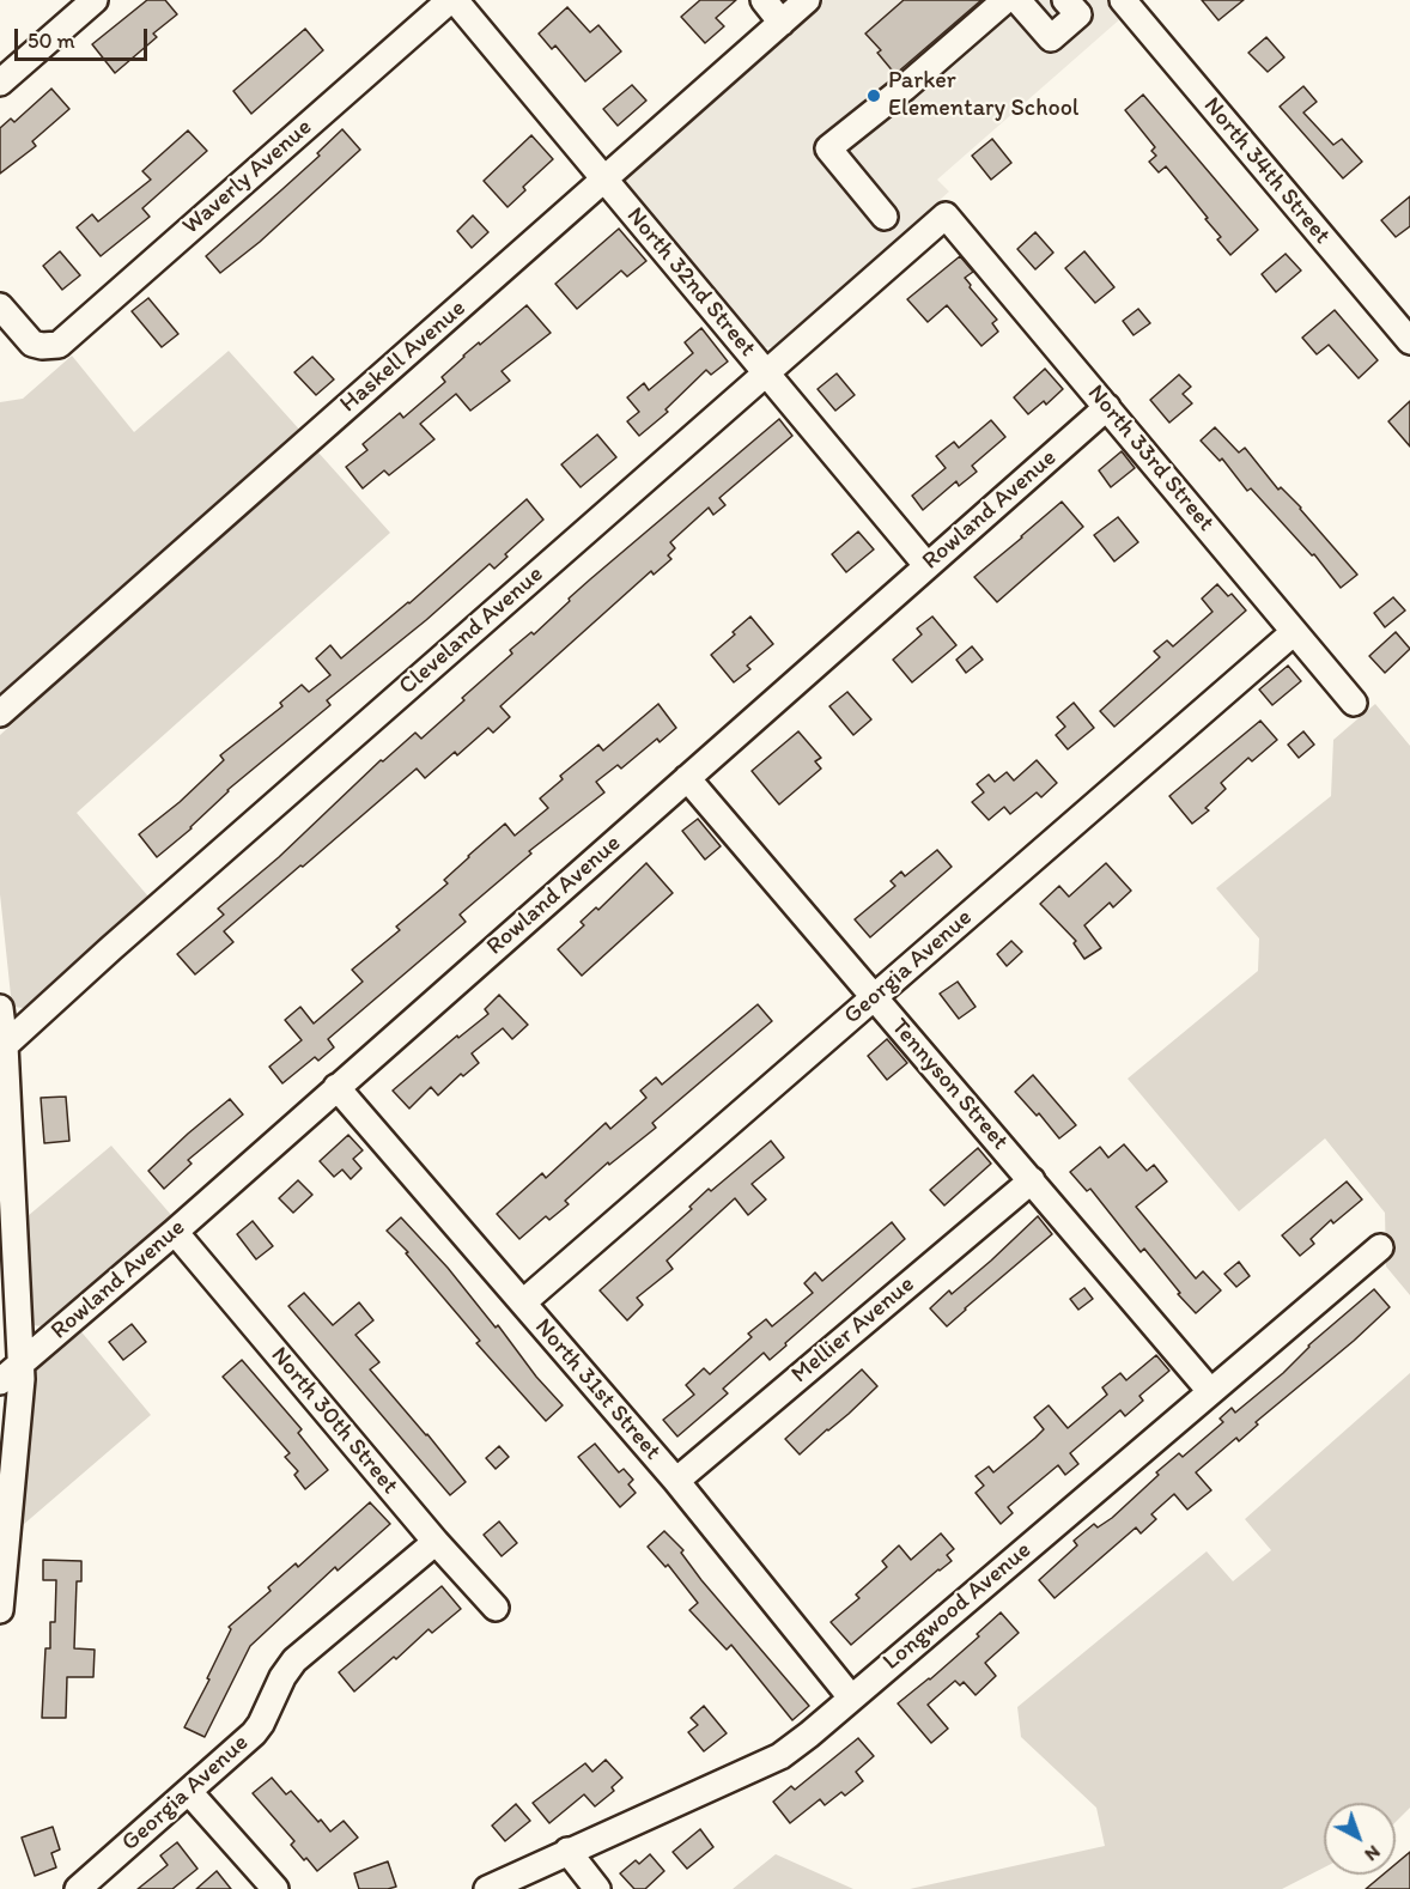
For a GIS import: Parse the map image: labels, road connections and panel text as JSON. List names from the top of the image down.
{
  "streets": {
    "street": [
      "North 34th Street",
      "Waverly Avenue",
      "North 32nd Street",
      "Haskell Avenue",
      "North 33rd Street",
      "Rowland Avenue",
      "Cleveland Avenue",
      "Georgia Avenue",
      "Tennyson Street",
      "Mellier Avenue",
      "North 31st Street",
      "North 30th Street",
      "Longwood Avenue"
    ]
  },
  "crossings": [
    ["North 32nd Street", "Haskell Avenue"],
    ["North 32nd Street", "Rowland Avenue"],
    ["North 32nd Street", "Cleveland Avenue"],
    ["North 33rd Street", "Rowland Avenue"],
    ["North 33rd Street", "Cleveland Avenue"],
    ["North 33rd Street", "Georgia Avenue"],
    ["Rowland Avenue", "Tennyson Street"],
    ["Rowland Avenue", "North 31st Street"],
    ["Rowland Avenue", "North 30th Street"],
    ["Georgia Avenue", "Tennyson Street"],
    ["Georgia Avenue", "North 31st Street"],
    ["Georgia Avenue", "North 30th Street"],
    ["Tennyson Street", "Mellier Avenue"],
    ["Tennyson Street", "Longwood Avenue"],
    ["Mellier Avenue", "North 31st Street"],
    ["North 31st Street", "Longwood Avenue"]
  ],
  "places": ["Parker Elementary School"],
  "scale_bar": "50 m",
  "north": "bottom right"
}
